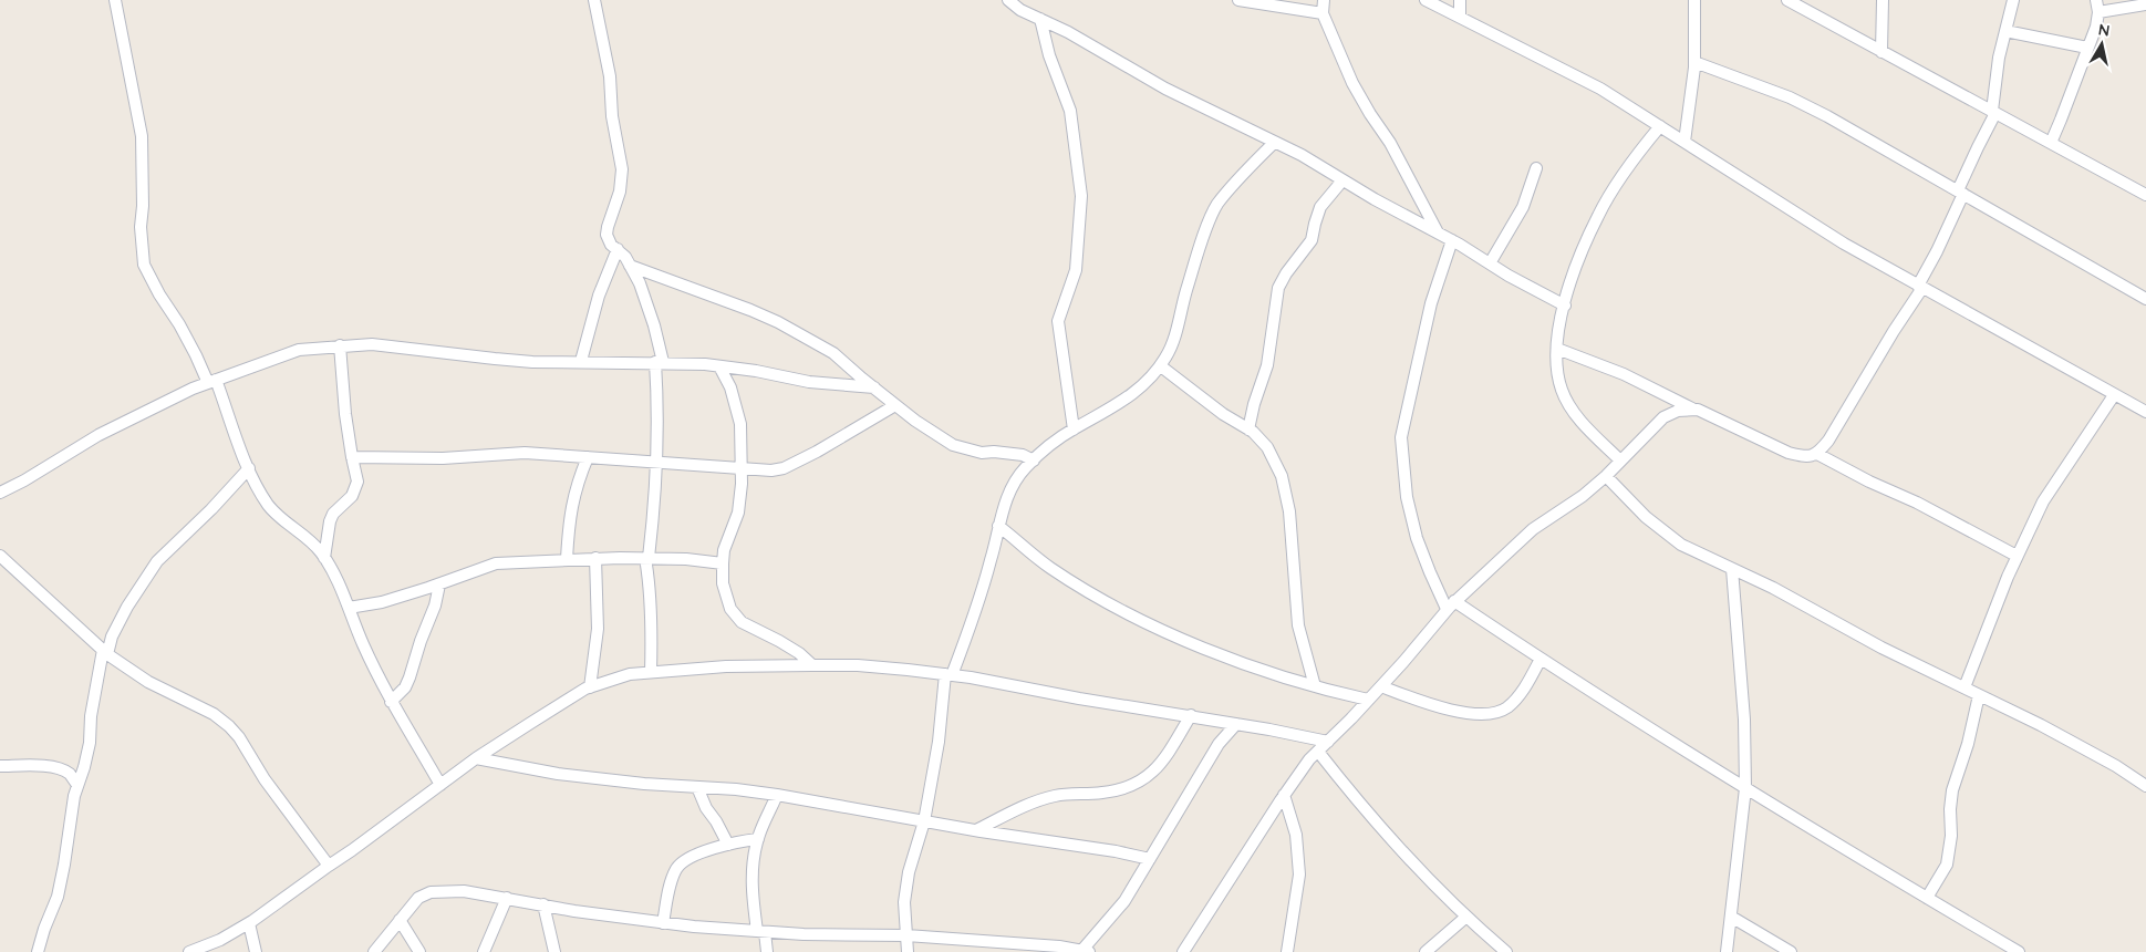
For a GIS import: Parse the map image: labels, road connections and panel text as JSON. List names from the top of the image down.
{
  "north": "top"
}
